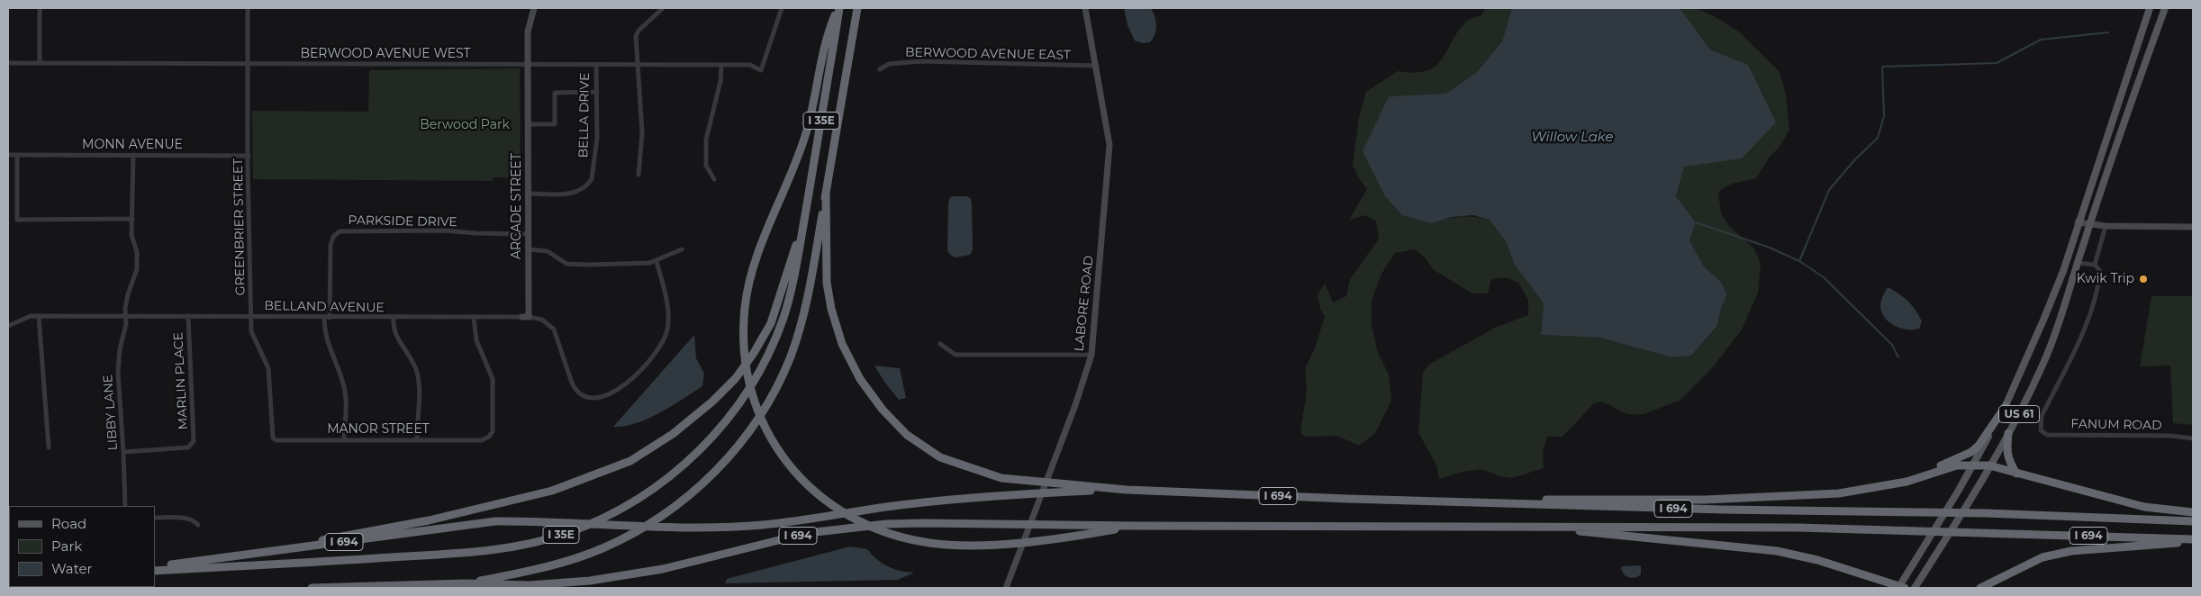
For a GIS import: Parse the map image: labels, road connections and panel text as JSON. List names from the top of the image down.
{
  "streets": {
    "highway": ["I 35E", "I 694"],
    "main road": ["US 61"],
    "street": [
      "BERWOOD AVENUE WEST",
      "BERWOOD AVENUE EAST",
      "BELLA DRIVE",
      "MONN AVENUE",
      "ARCADE STREET",
      "PARKSIDE DRIVE",
      "GREENBRIER STREET",
      "LABORE ROAD",
      "BELLAND AVENUE",
      "MARLIN PLACE",
      "LIBBY LANE",
      "FANUM ROAD",
      "MANOR STREET"
    ]
  },
  "crossings": [
    ["BERWOOD AVENUE WEST", "BELLA DRIVE"],
    ["BERWOOD AVENUE WEST", "ARCADE STREET"],
    ["BERWOOD AVENUE WEST", "GREENBRIER STREET"],
    ["BERWOOD AVENUE EAST", "LABORE ROAD"],
    ["BELLA DRIVE", "ARCADE STREET"],
    ["I 35E", "I 694"],
    ["MONN AVENUE", "GREENBRIER STREET"],
    ["ARCADE STREET", "PARKSIDE DRIVE"],
    ["ARCADE STREET", "BELLAND AVENUE"],
    ["PARKSIDE DRIVE", "BELLAND AVENUE"],
    ["GREENBRIER STREET", "BELLAND AVENUE"],
    ["GREENBRIER STREET", "MANOR STREET"],
    ["BELLAND AVENUE", "MARLIN PLACE"],
    ["BELLAND AVENUE", "LIBBY LANE"],
    ["BELLAND AVENUE", "MANOR STREET"],
    ["MARLIN PLACE", "LIBBY LANE"]
  ],
  "water": ["Willow Lake"],
  "parks": ["Berwood Park"],
  "places": ["Kwik Trip"],
  "legend": ["Road", "Park", "Water"]
}
